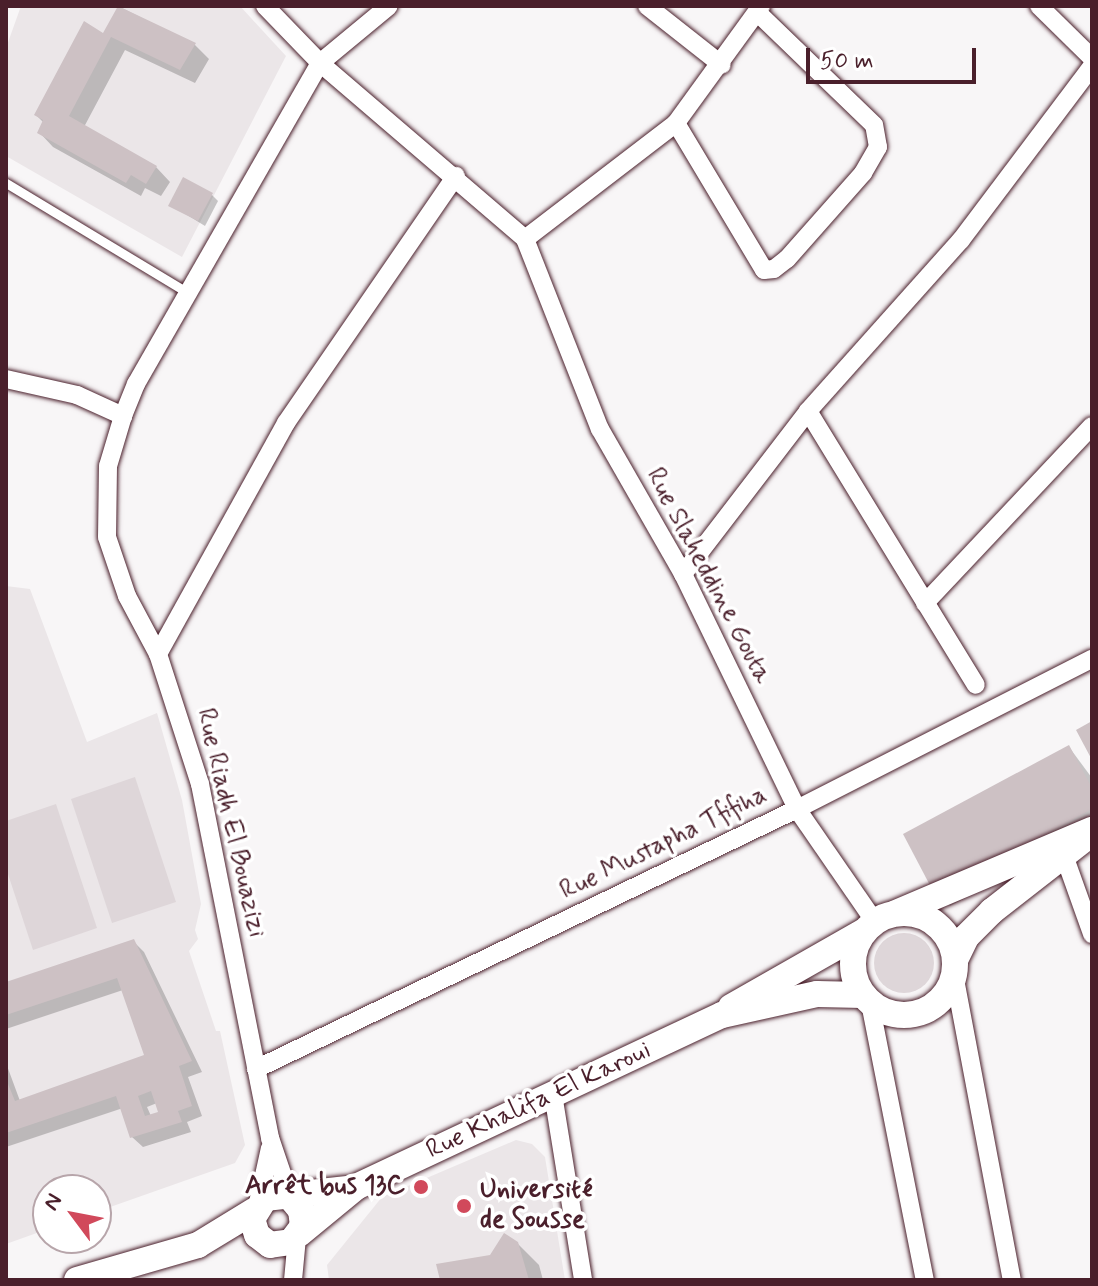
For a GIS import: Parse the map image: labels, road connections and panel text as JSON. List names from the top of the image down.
{
  "streets": {
    "main road": ["Rue Khalifa El Karoui"],
    "street": ["Rue Slaheddine Gouta", "Rue Riadh El Bouazizi", "Rue Mustapha Tfifiha"]
  },
  "crossings": [
    ["Rue Slaheddine Gouta", "Rue Mustapha Tfifiha"],
    ["Rue Slaheddine Gouta", "Rue Khalifa El Karoui"],
    ["Rue Riadh El Bouazizi", "Rue Mustapha Tfifiha"],
    ["Rue Riadh El Bouazizi", "Rue Khalifa El Karoui"]
  ],
  "places": ["Arrêt bus 13C", "Université de Sousse"],
  "scale_bar": "50 m",
  "north": "top left"
}
